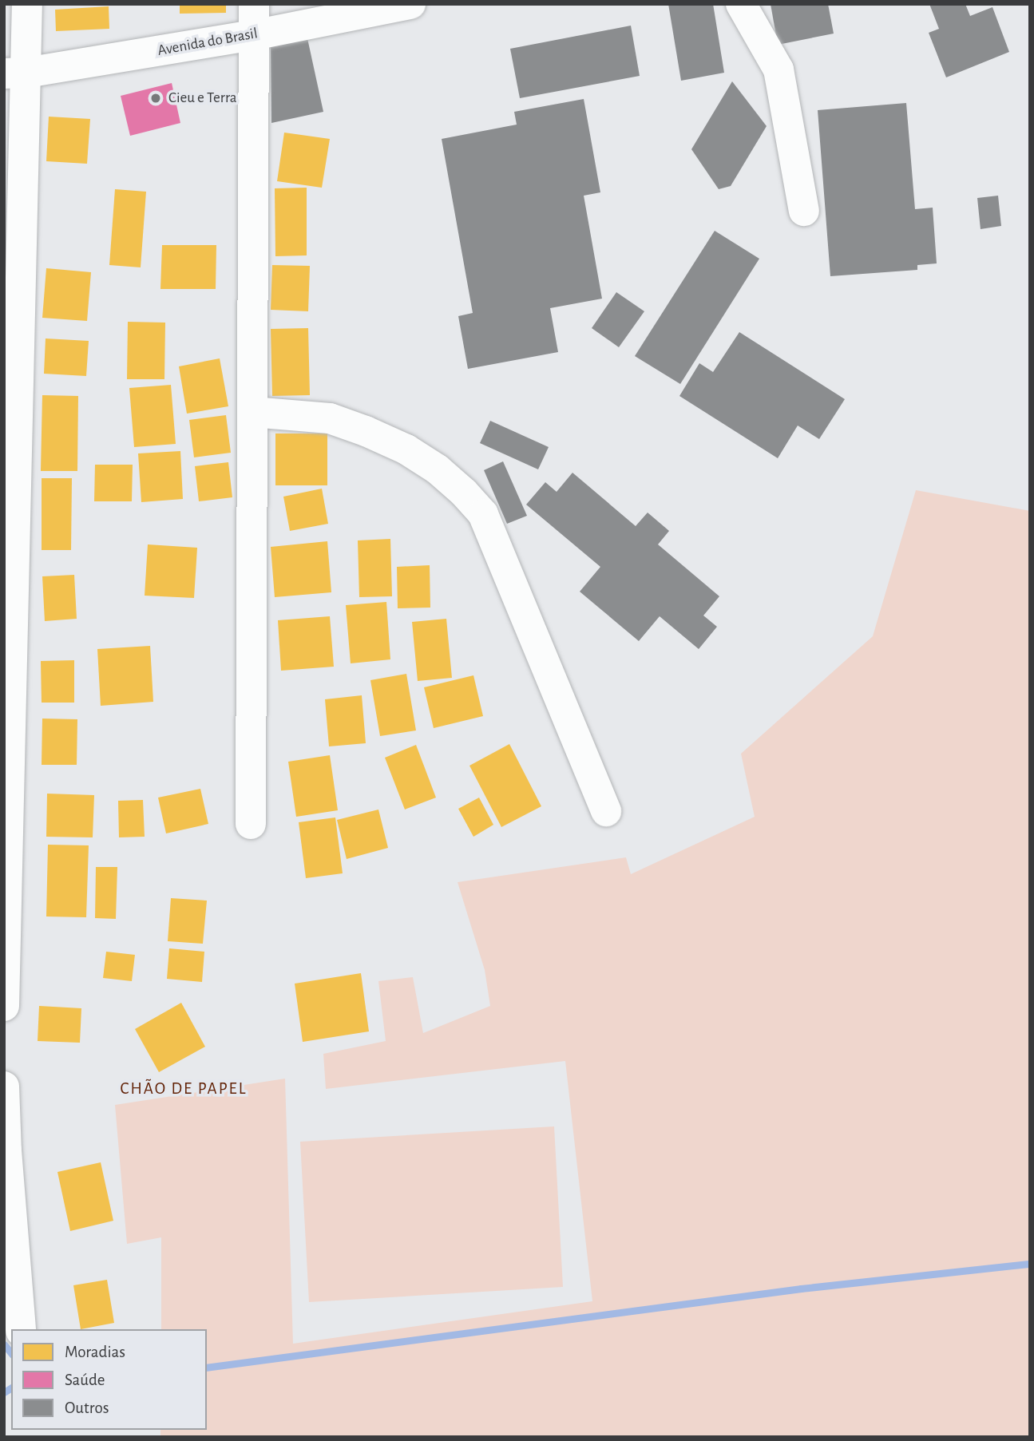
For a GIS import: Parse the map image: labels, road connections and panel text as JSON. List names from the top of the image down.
{
  "streets": {
    "street": ["Avenida do Brasil"]
  },
  "districts": ["CHÃO DE PAPEL"],
  "places": ["Cieu e Terra"],
  "legend": ["Moradias", "Saúde", "Outros"]
}
